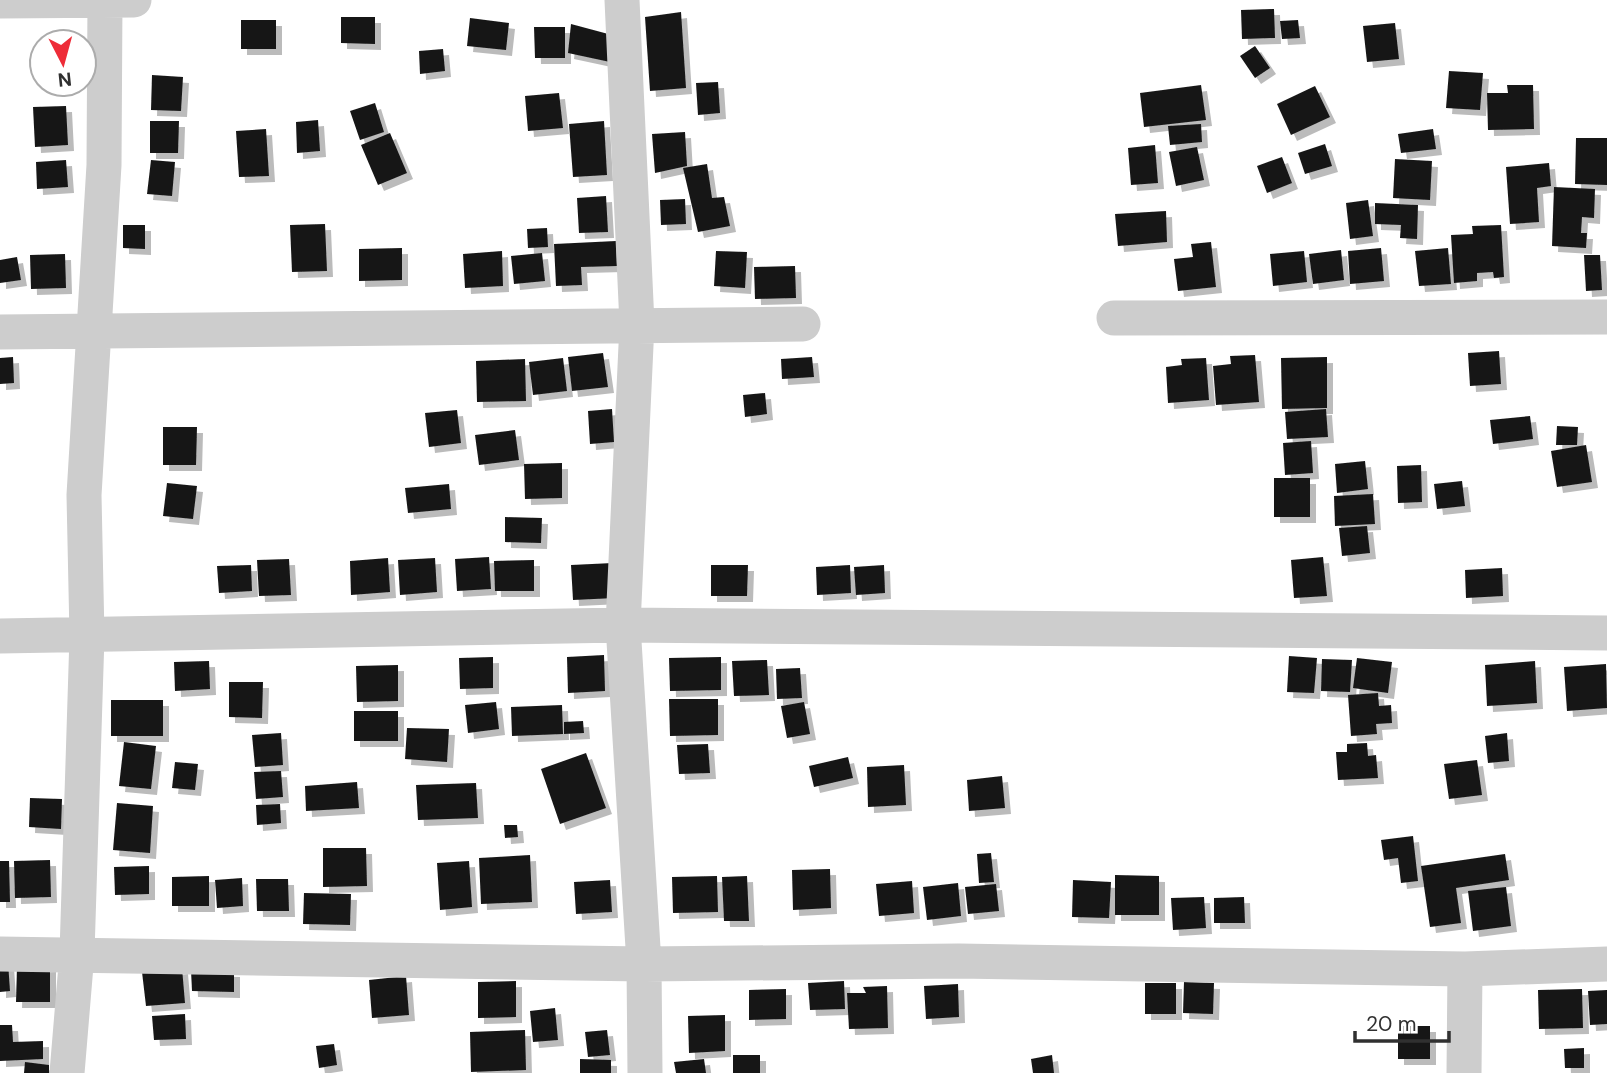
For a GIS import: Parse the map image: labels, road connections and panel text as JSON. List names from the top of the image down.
{
  "scale_bar": "20 m",
  "north": "bottom"
}
